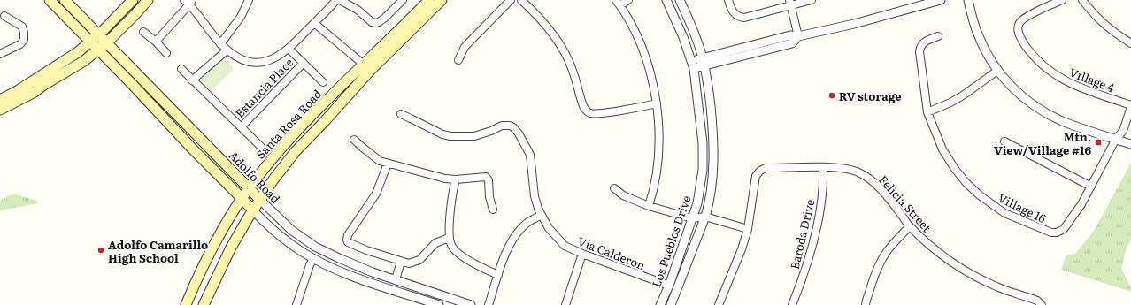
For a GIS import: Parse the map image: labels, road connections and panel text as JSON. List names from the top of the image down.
{
  "streets": {
    "main road": ["Santa Rosa Road", "Adolfo Road"],
    "street": [
      "Village 4",
      "Estancia Place",
      "Felicia Street",
      "Village 16",
      "Baroda Drive",
      "Los Pueblos Drive",
      "Via Calderon"
    ]
  },
  "crossings": [
    ["Village 4", "Village 16"],
    ["Santa Rosa Road", "Adolfo Road"],
    ["Felicia Street", "Baroda Drive"],
    ["Los Pueblos Drive", "Via Calderon"]
  ],
  "places": {
    "other": ["RV storage", "Adolfo Camarillo High School"],
    "transit": ["Mtn. View/Village #16"]
  }
}
